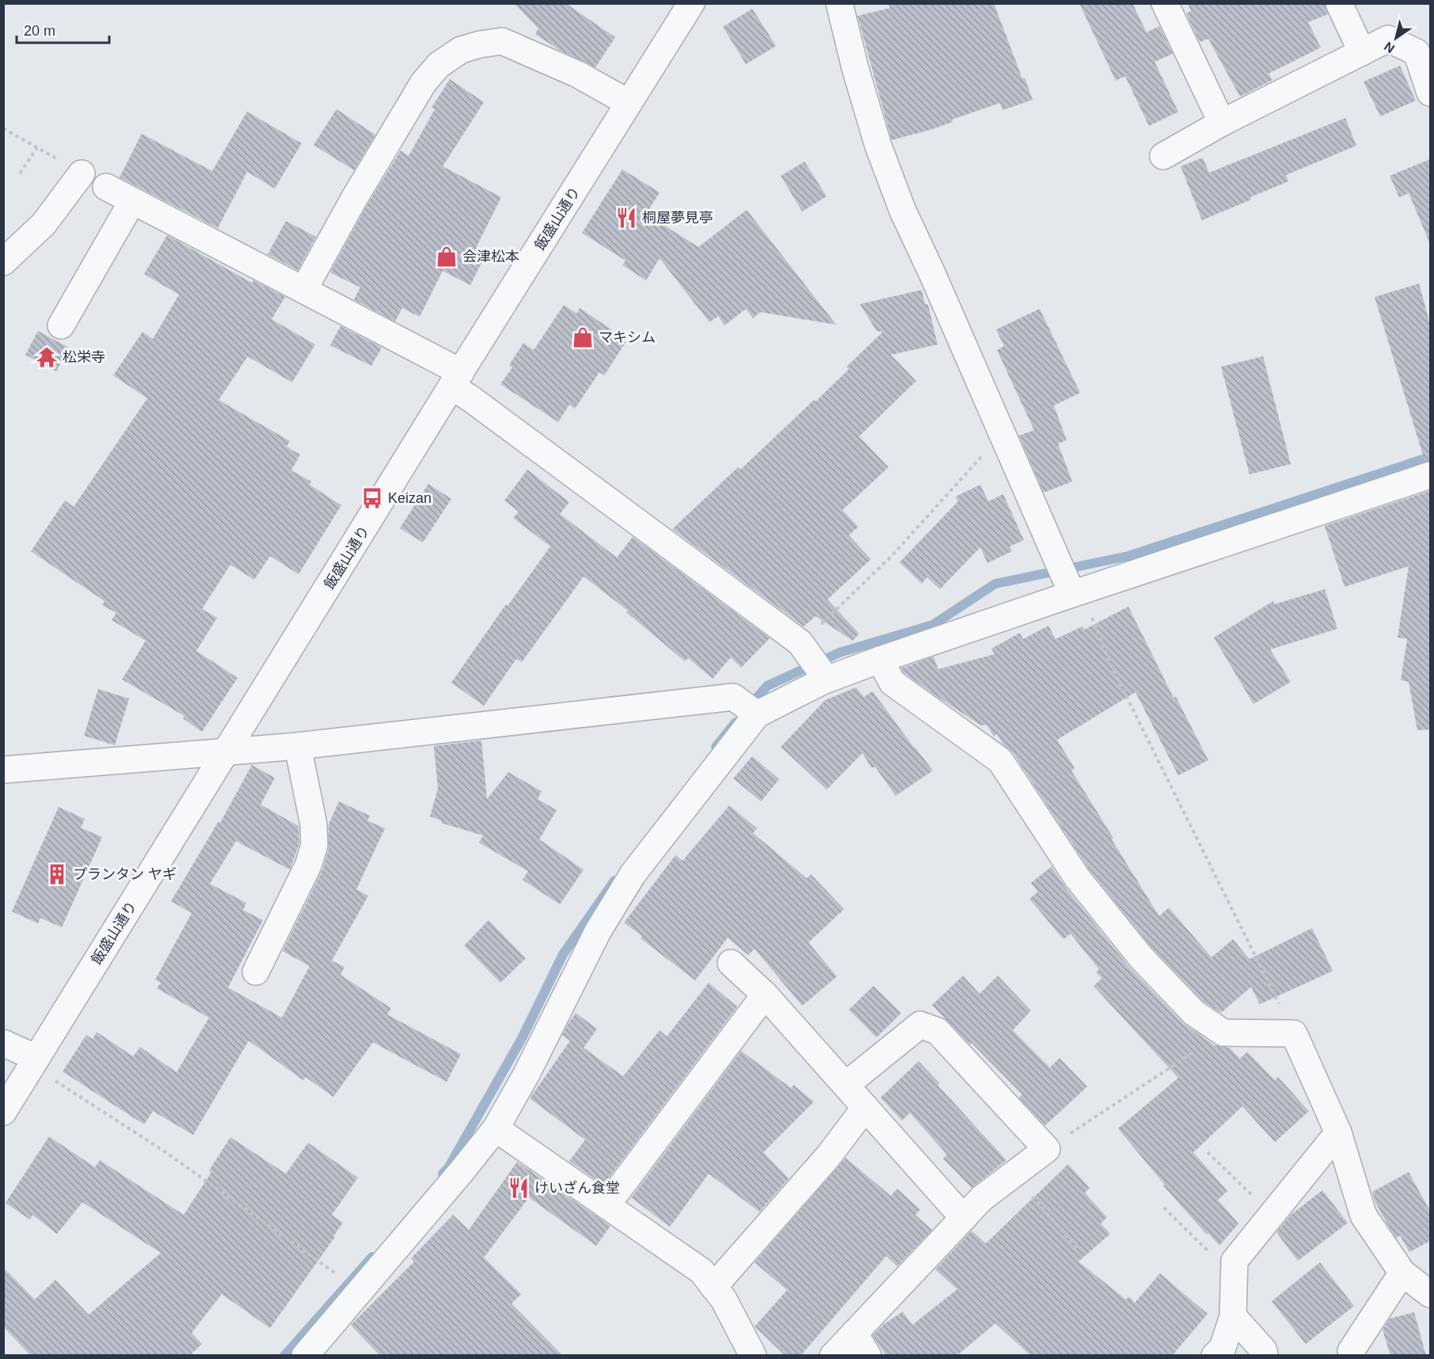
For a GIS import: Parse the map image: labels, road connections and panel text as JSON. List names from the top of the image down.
{
  "streets": {
    "street": ["飯盛山通り"]
  },
  "places": {
    "restaurant": ["桐屋夢見亭", "けいざん食堂"],
    "shop": ["会津松本", "マキシム"],
    "temple": ["松栄寺"],
    "bus stop": ["Keizan"],
    "building": ["プランタン ヤギ"]
  },
  "scale_bar": "20 m",
  "north": "bottom left"
}
